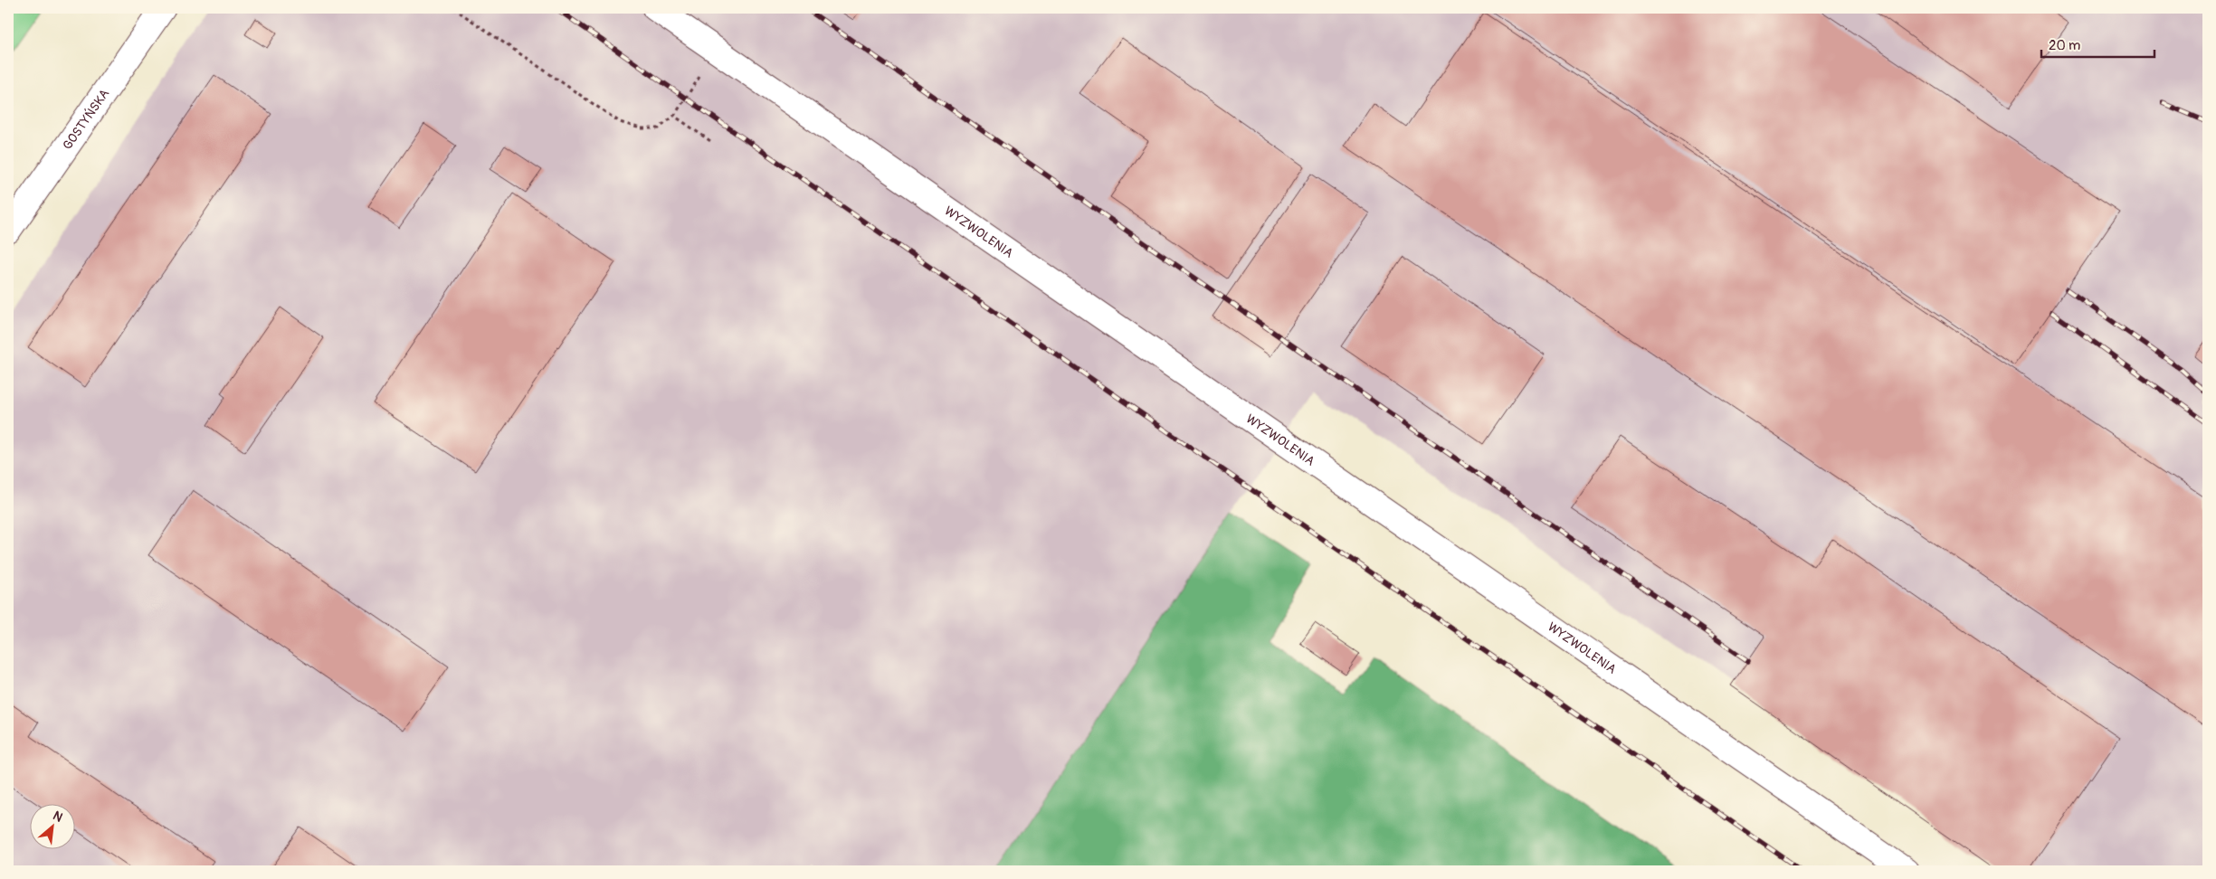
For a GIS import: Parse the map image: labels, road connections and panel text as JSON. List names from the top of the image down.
{
  "streets": {
    "street": ["GOSTYŃSKA", "WYZWOLENIA"]
  },
  "scale_bar": "20 m",
  "north": "top right"
}
